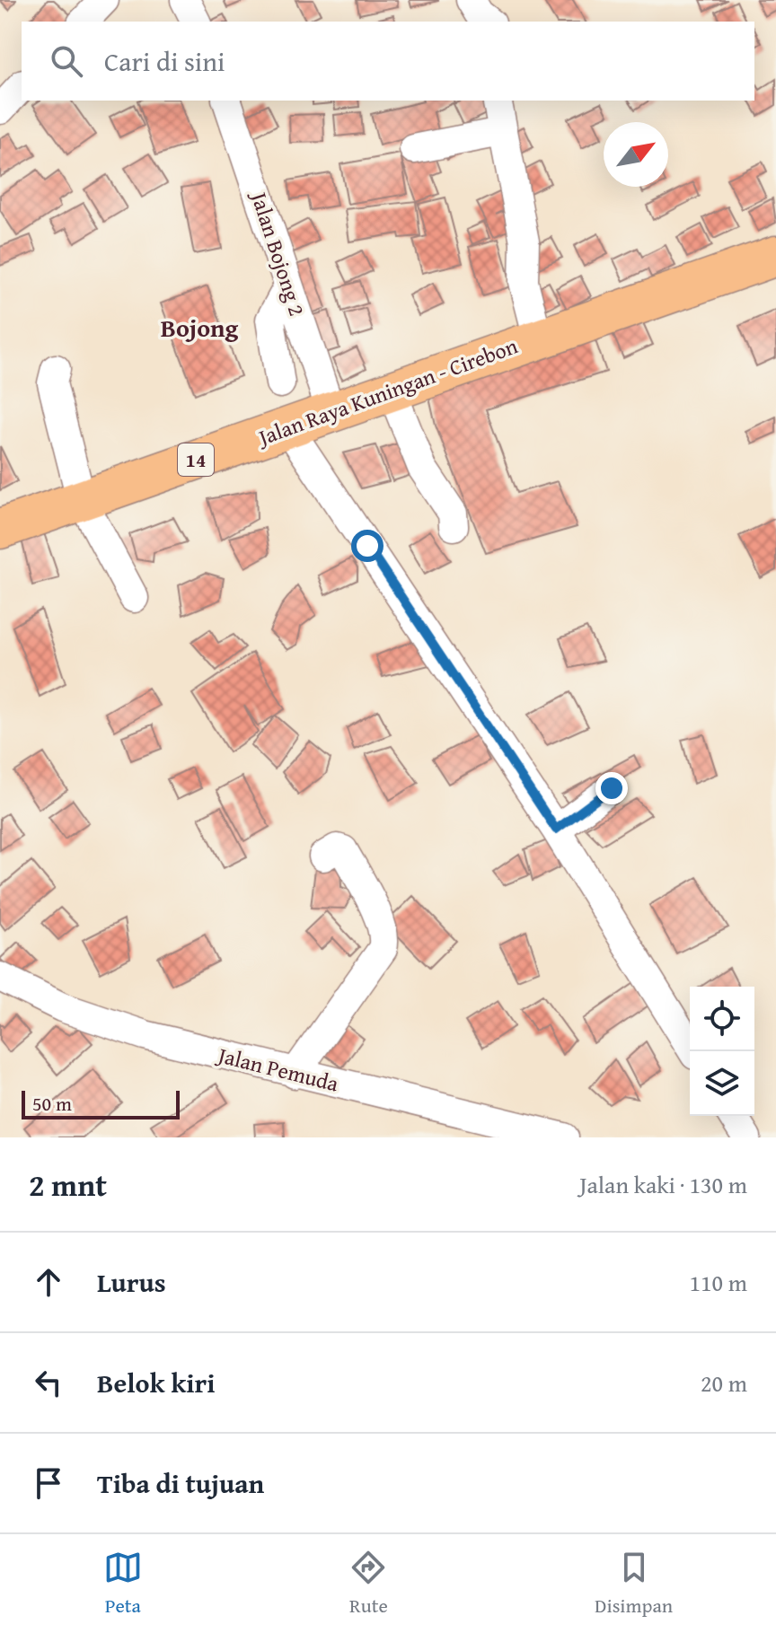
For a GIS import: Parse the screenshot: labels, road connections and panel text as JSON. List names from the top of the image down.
{
  "streets": {
    "highway": ["Jalan Raya Kuningan - Cirebon", "14"],
    "street": ["Jalan Bojong 2", "Jalan Pemuda"]
  },
  "crossings": [
    ["Jalan Bojong 2", "Jalan Raya Kuningan - Cirebon"]
  ],
  "districts": ["Bojong"],
  "scale_bar": "50 m",
  "north": "top right",
  "page": {
    "search": "Cari di sini",
    "scale": "50 m",
    "heading": ["2 mnt", "Jalan kaki · 130 m"],
    "list": [
      ["Lurus", "110 m"],
      ["Belok kiri", "20 m"],
      "Tiba di tujuan"
    ],
    "nav": ["Peta", "Rute", "Disimpan"]
  }
}
